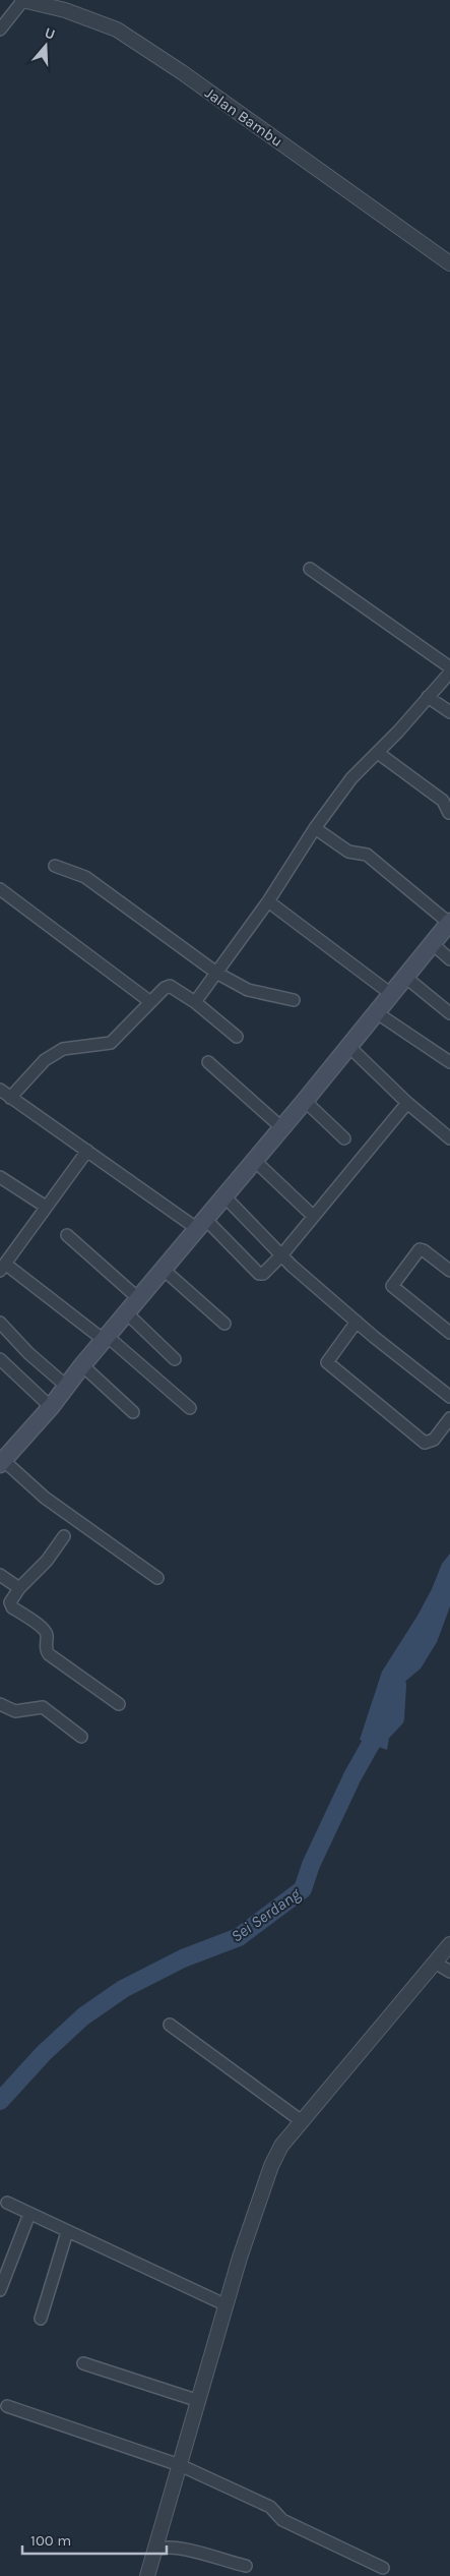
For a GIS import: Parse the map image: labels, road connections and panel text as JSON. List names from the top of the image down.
{
  "streets": {
    "street": ["Jalan Bambu"]
  },
  "water": ["Sei Serdang"],
  "scale_bar": "100 m",
  "north": "top"
}
